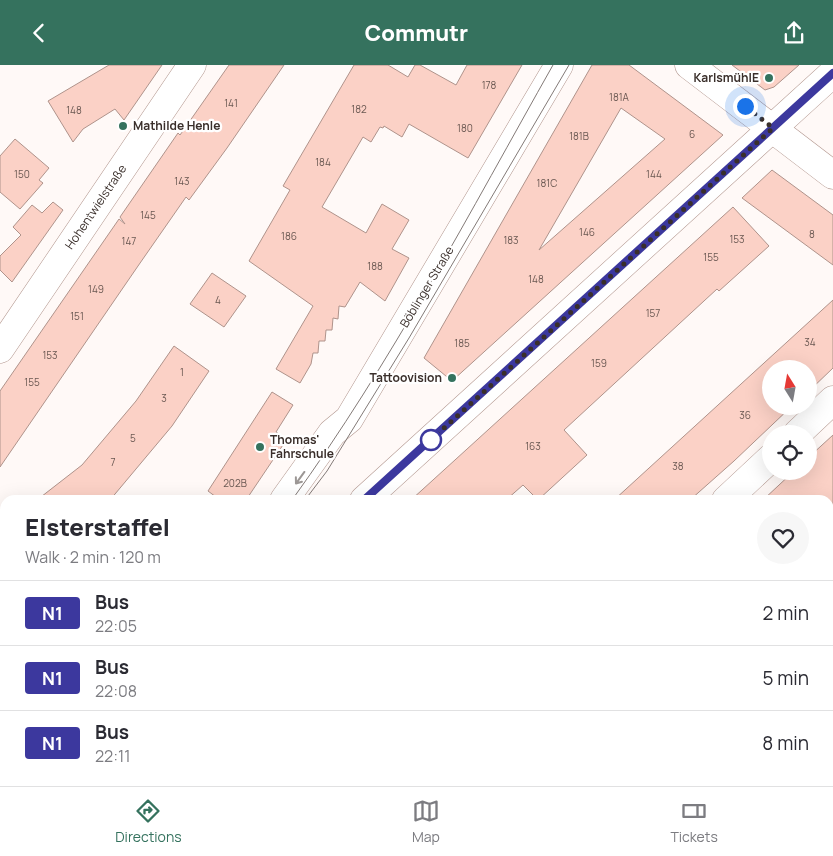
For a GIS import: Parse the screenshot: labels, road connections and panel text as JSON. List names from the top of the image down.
{
  "streets": {
    "street": ["Hohentwielstraße", "Böblinger Straße"]
  },
  "places": [
    "KarlsmühlE",
    "Mathilde Henle",
    "Tattoovision",
    "Thomas' Fahrschule"
  ],
  "lines": ["bus line N1"],
  "house_numbers": [
    "178",
    "181A",
    "141",
    "182",
    "148",
    "180",
    "6",
    "181B",
    "184",
    "150",
    "144",
    "143",
    "181C",
    "145",
    "146",
    "8",
    "186",
    "153",
    "183",
    "147",
    "155",
    "188",
    "148",
    "149",
    "4",
    "157",
    "151",
    "34",
    "185",
    "153",
    "159",
    "1",
    "155",
    "3",
    "36",
    "5",
    "163",
    "7",
    "38",
    "202B"
  ],
  "north": "top",
  "page": {
    "header": "Commutr",
    "heading": ["Elsterstaffel", "Walk · 2 min · 120 m"],
    "list": [
      {
        "mark": "N1",
        "name": "Bus",
        "note": "22:05",
        "value": "2 min"
      },
      {
        "mark": "N1",
        "name": "Bus",
        "note": "22:08",
        "value": "5 min"
      },
      {
        "mark": "N1",
        "name": "Bus",
        "note": "22:11",
        "value": "8 min"
      }
    ],
    "tabs": ["Directions", "Map", "Tickets"]
  }
}
